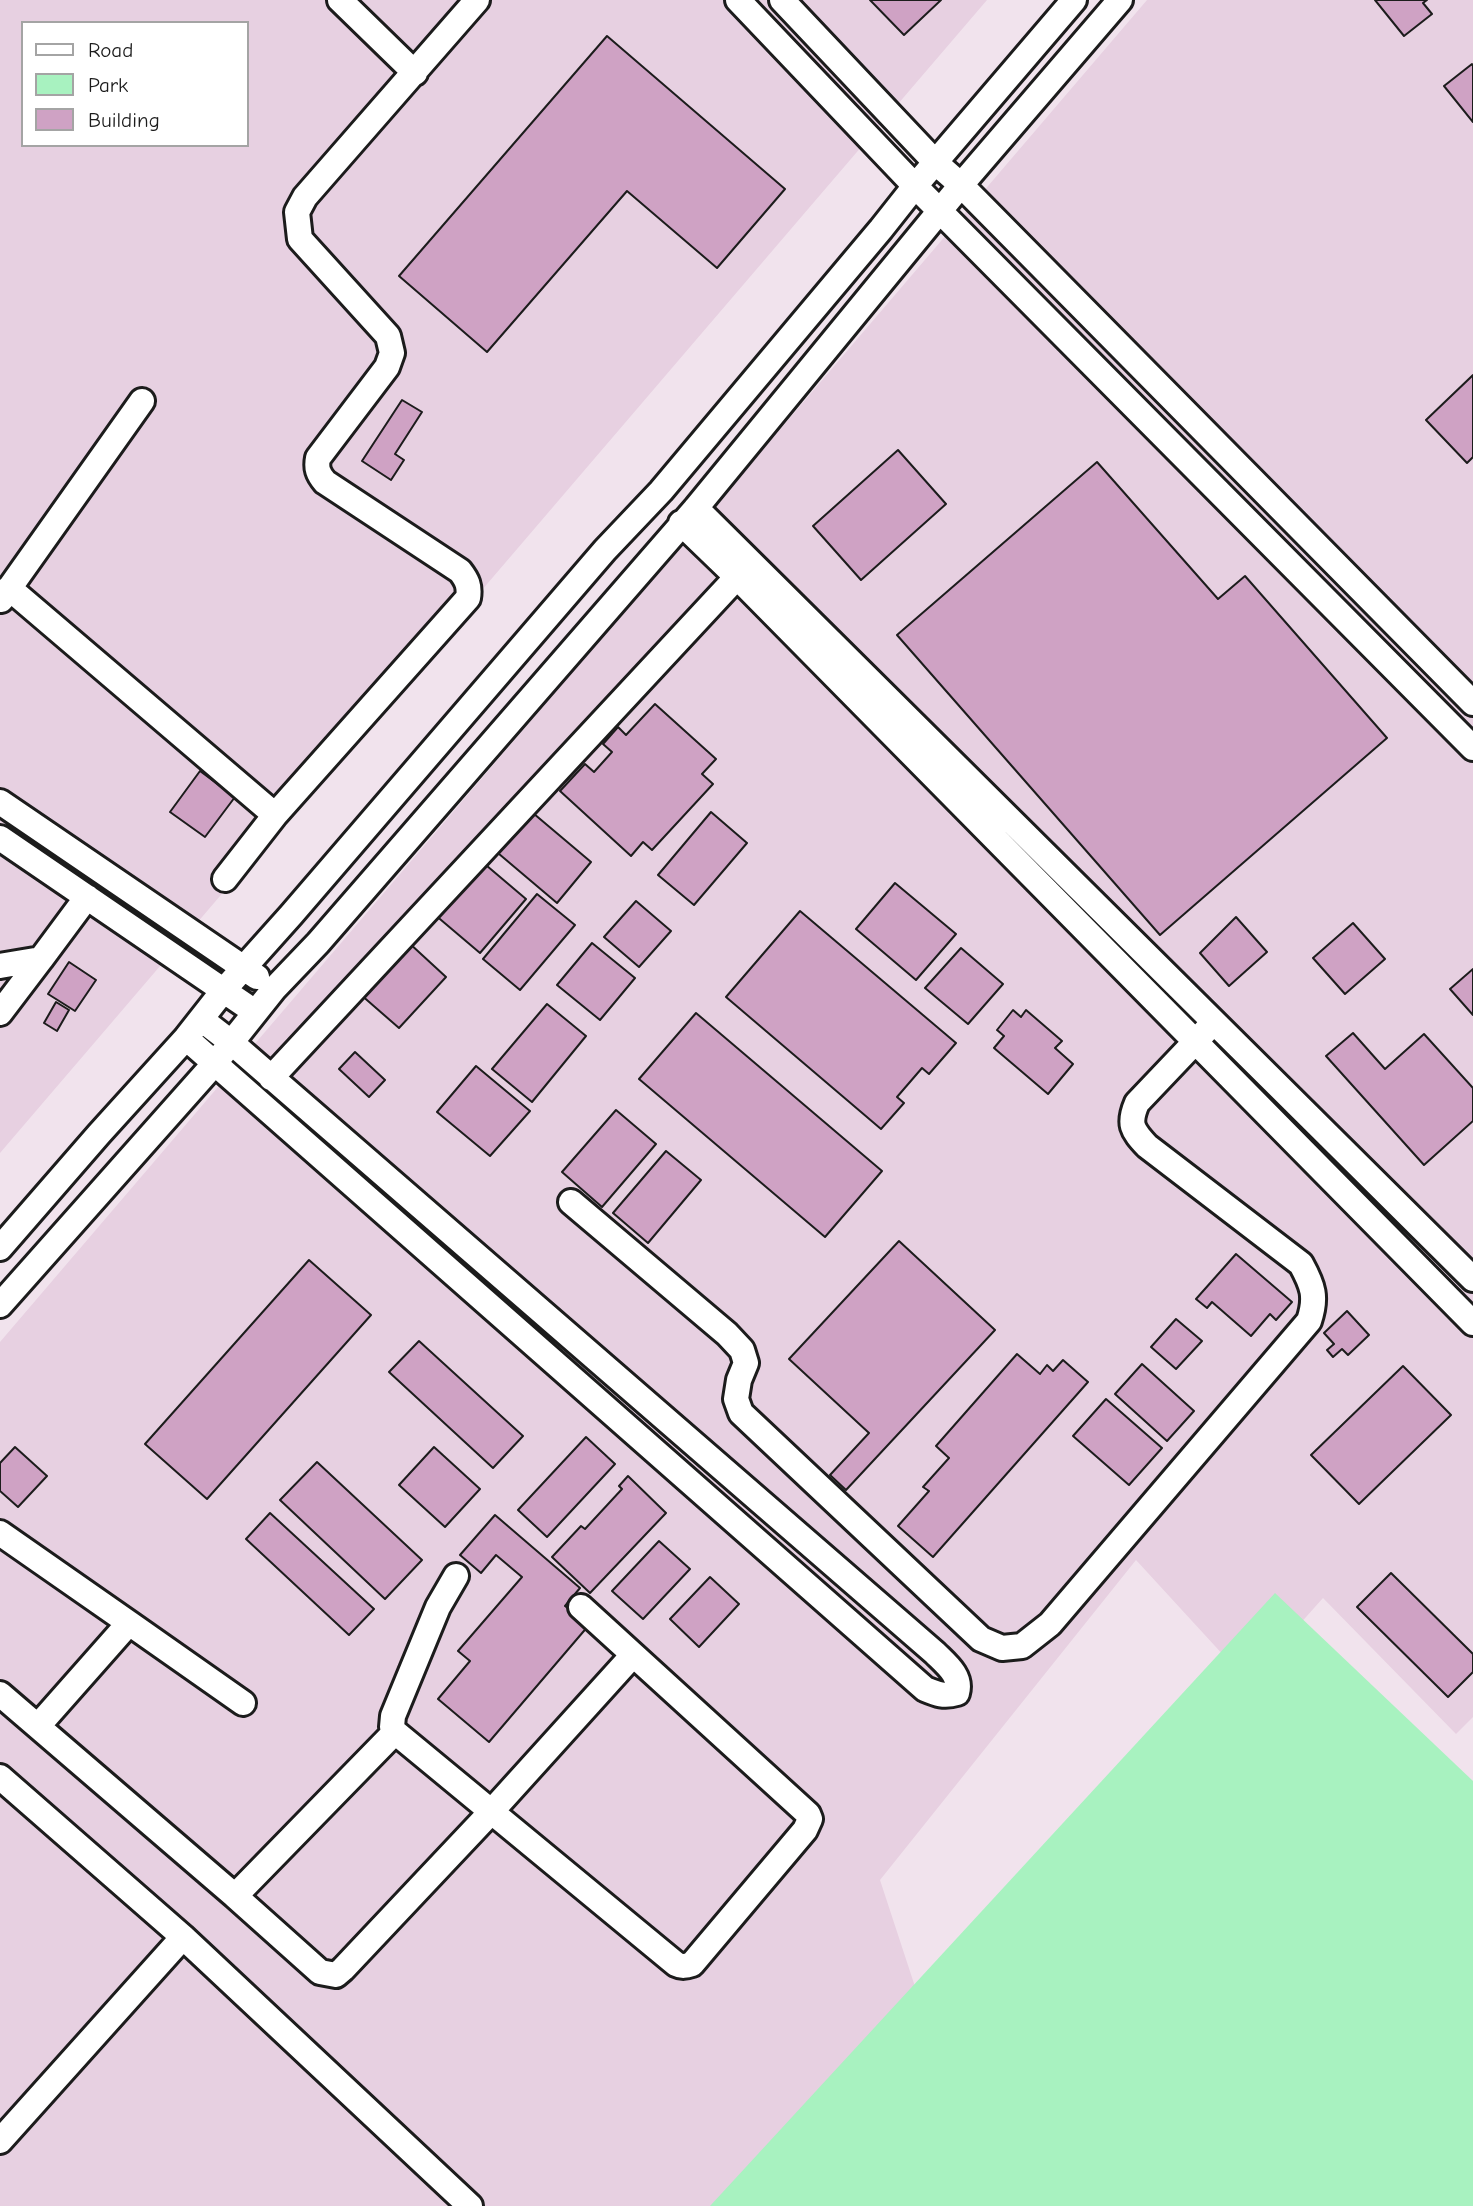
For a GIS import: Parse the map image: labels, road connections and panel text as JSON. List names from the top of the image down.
{
  "legend": ["Road", "Park", "Building"]
}
